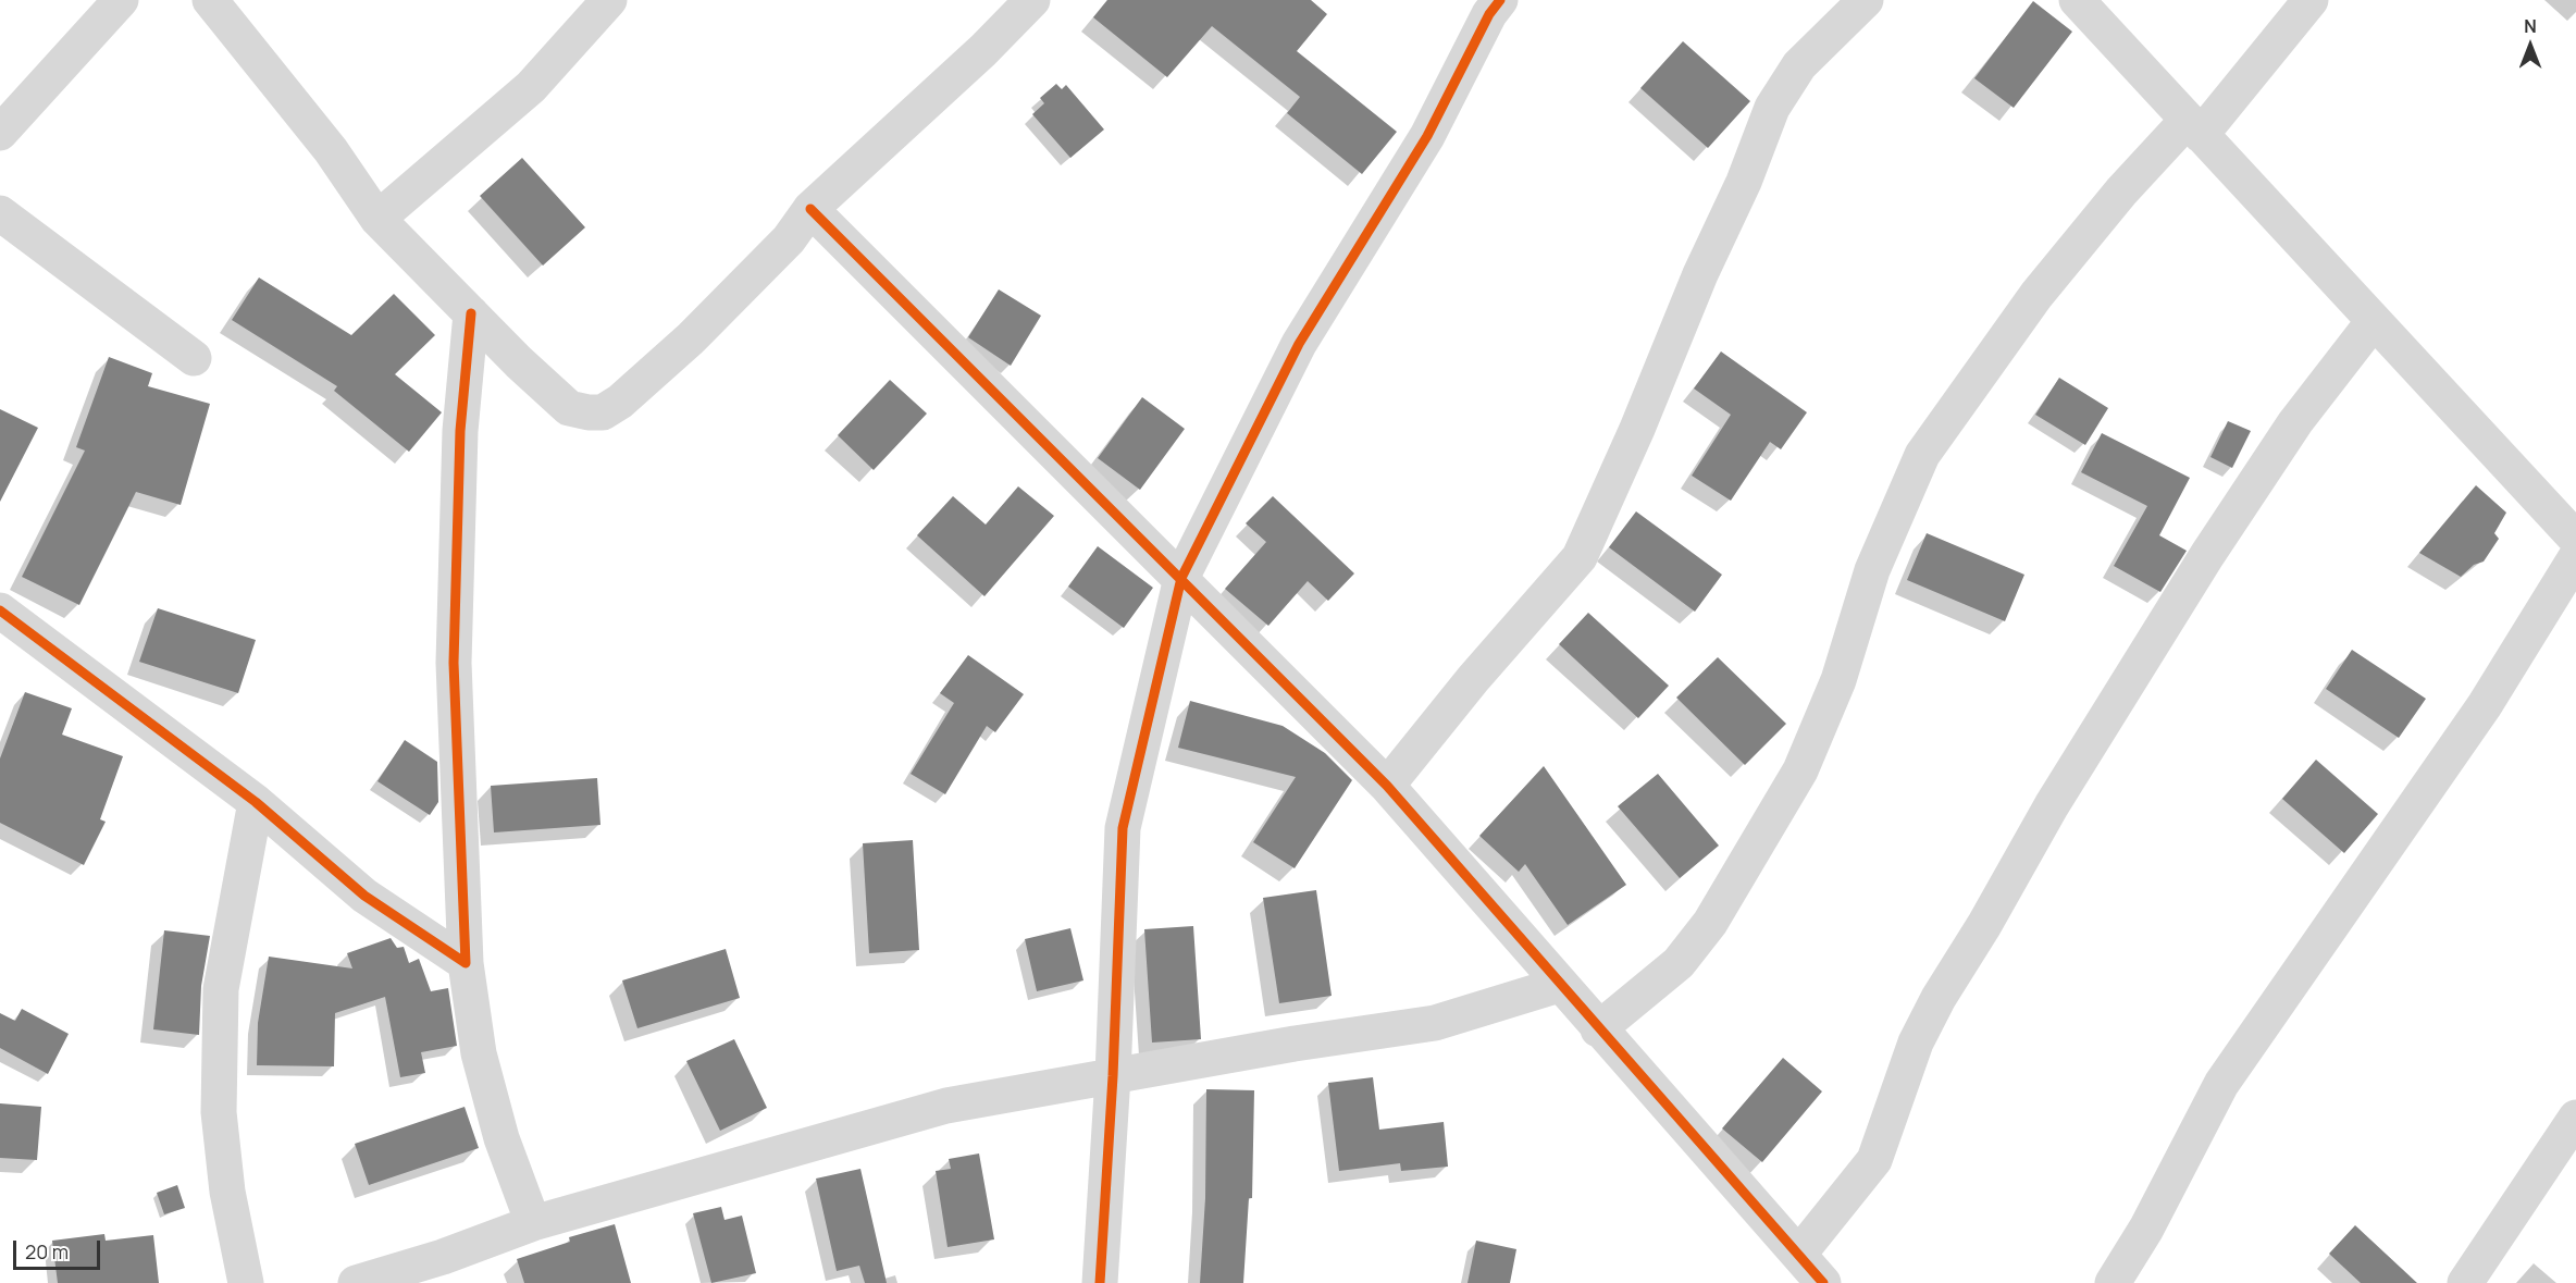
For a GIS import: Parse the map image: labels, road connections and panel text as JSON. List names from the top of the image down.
{
  "scale_bar": "20 m",
  "north": "top"
}
